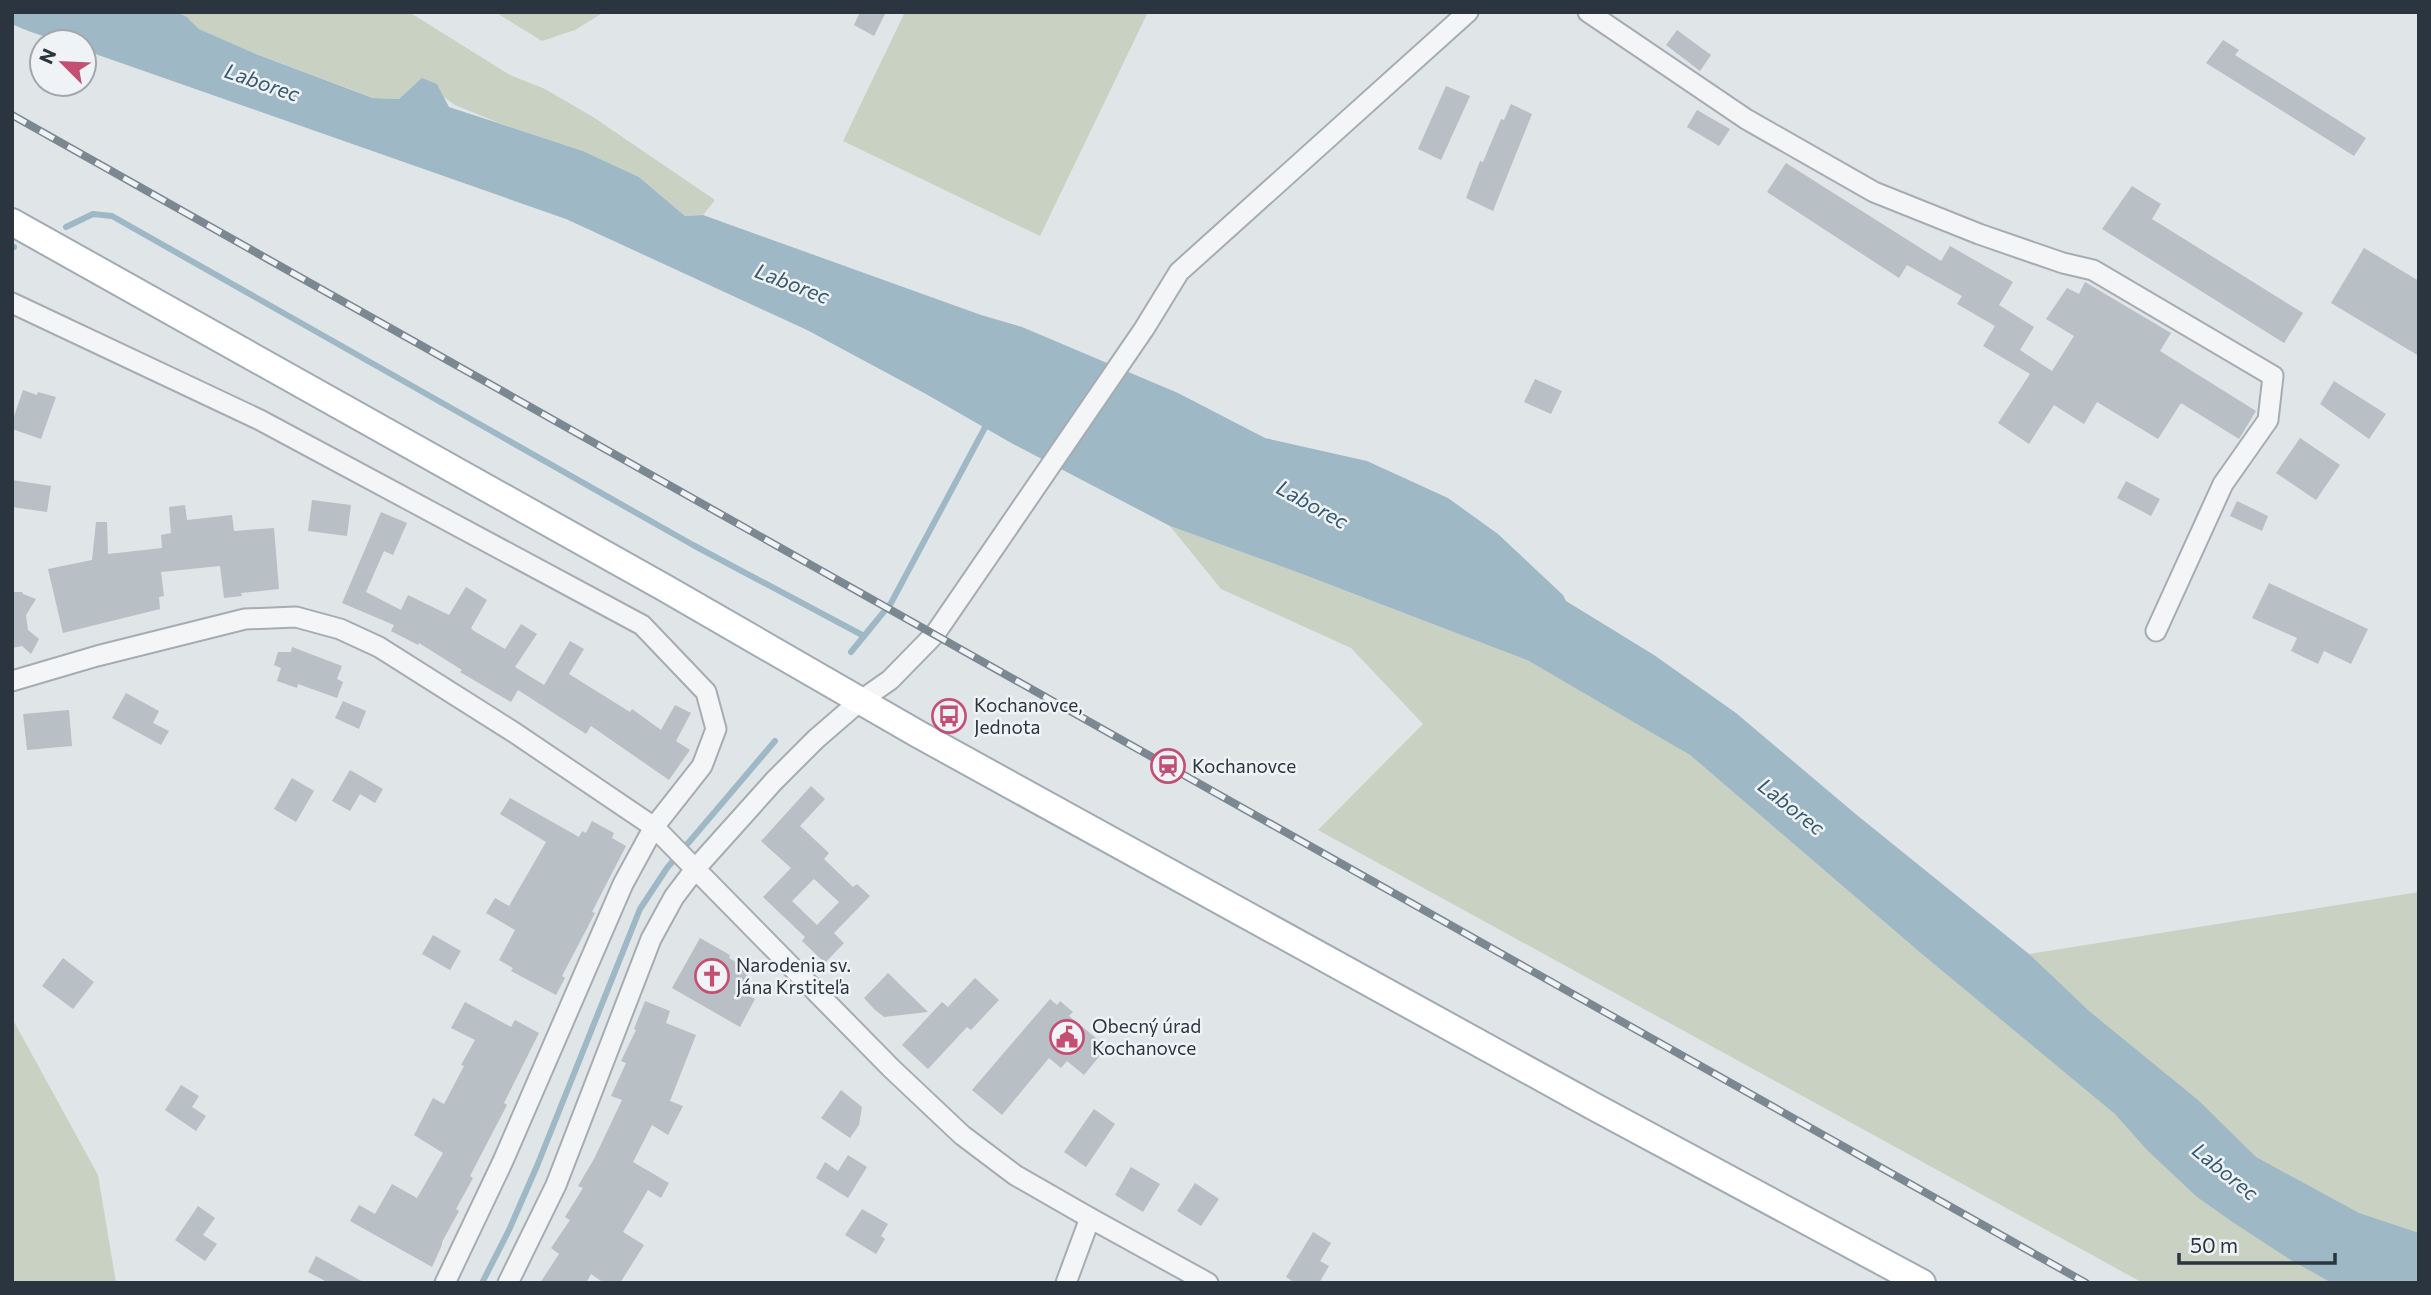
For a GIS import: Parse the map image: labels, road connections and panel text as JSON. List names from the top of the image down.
{
  "water": ["Laborec"],
  "places": {
    "bus stop": ["Kochanovce, Jednota"],
    "station": ["Kochanovce"],
    "church": ["Narodenia sv. Jána Krstiteľa"],
    "public building": ["Obecný úrad Kochanovce"]
  },
  "scale_bar": "50 m",
  "north": "top left"
}
